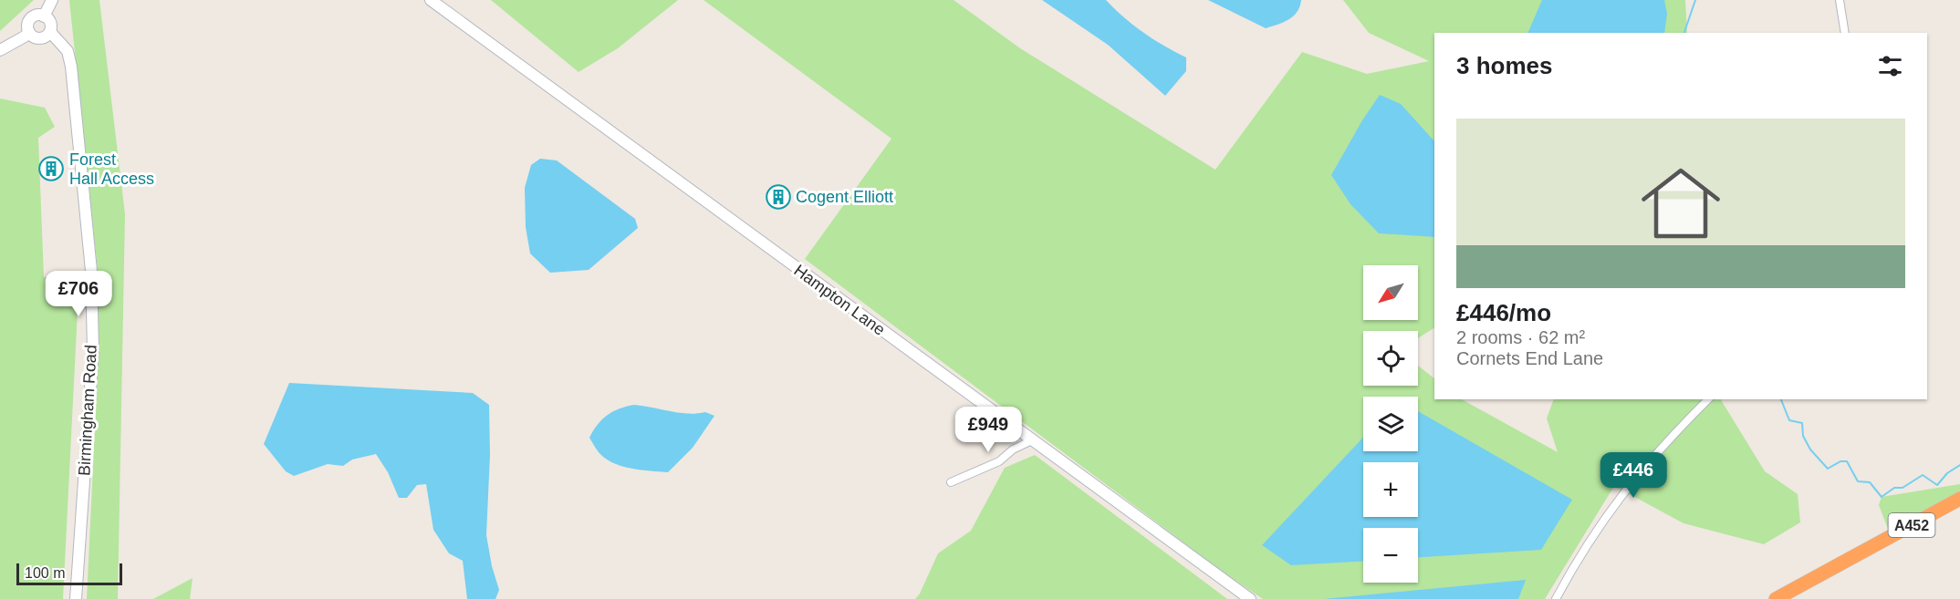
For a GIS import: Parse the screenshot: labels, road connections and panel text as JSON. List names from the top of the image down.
{
  "streets": {
    "highway": ["A452"],
    "main road": ["Hampton Lane", "Birmingham Road"]
  },
  "places": {
    "building": ["Forest Hall Access", "Cogent Elliott"]
  },
  "scale_bar": "100 m",
  "north": "bottom left",
  "page": {
    "heading": "3 homes",
    "list": [
      {
        "name": "£446/mo",
        "note": "2 rooms · 62 m² · Cornets End Lane"
      }
    ],
    "map_buttons": ["+", "−"],
    "price": ["£706", "£949", "£446"],
    "scale": "100 m"
  }
}
